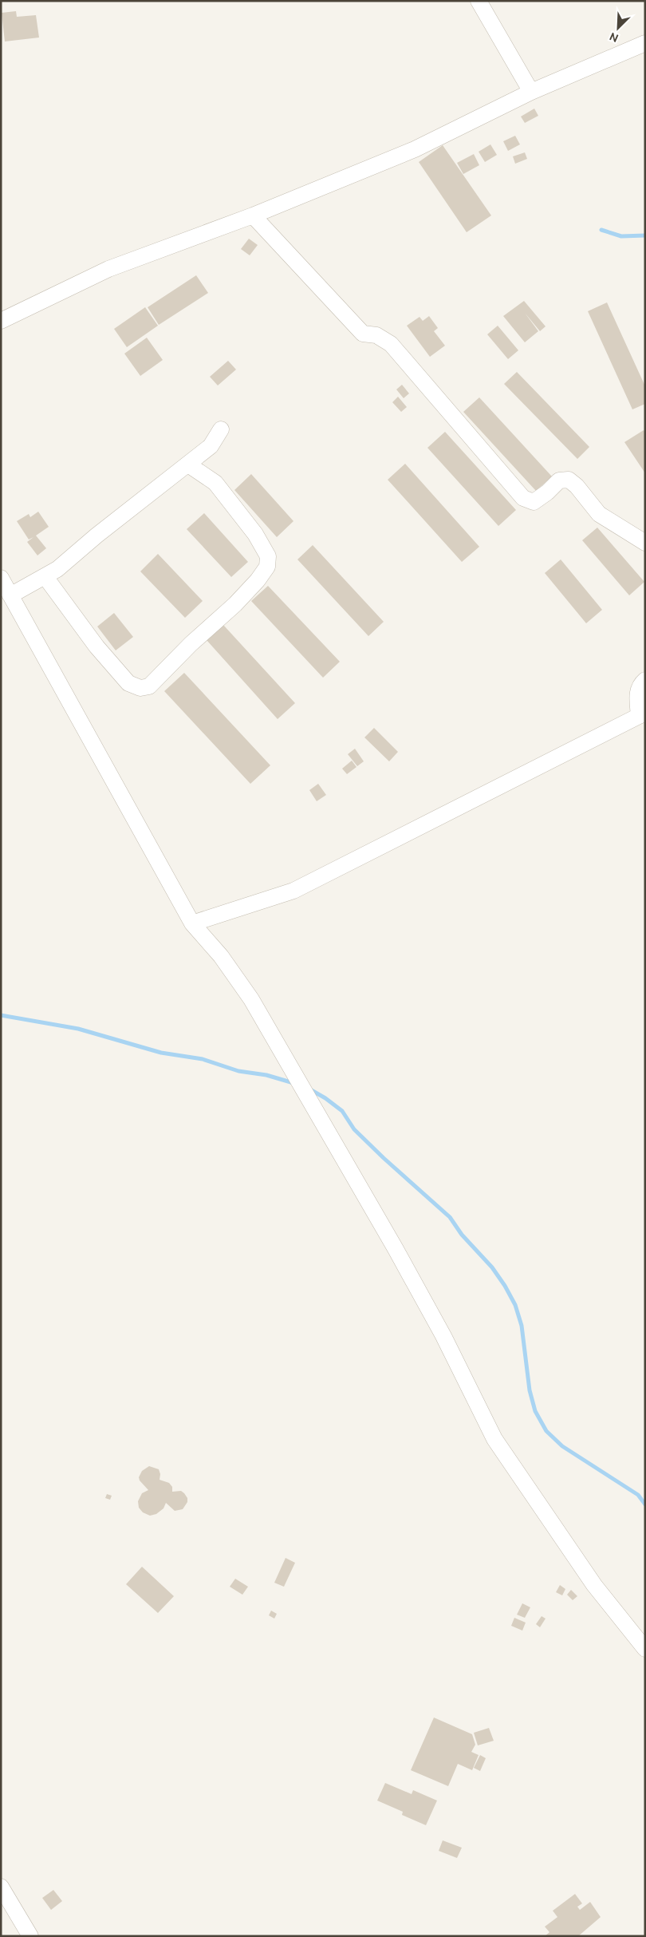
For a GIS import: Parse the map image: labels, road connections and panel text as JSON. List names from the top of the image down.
{
  "north": "bottom left"
}
